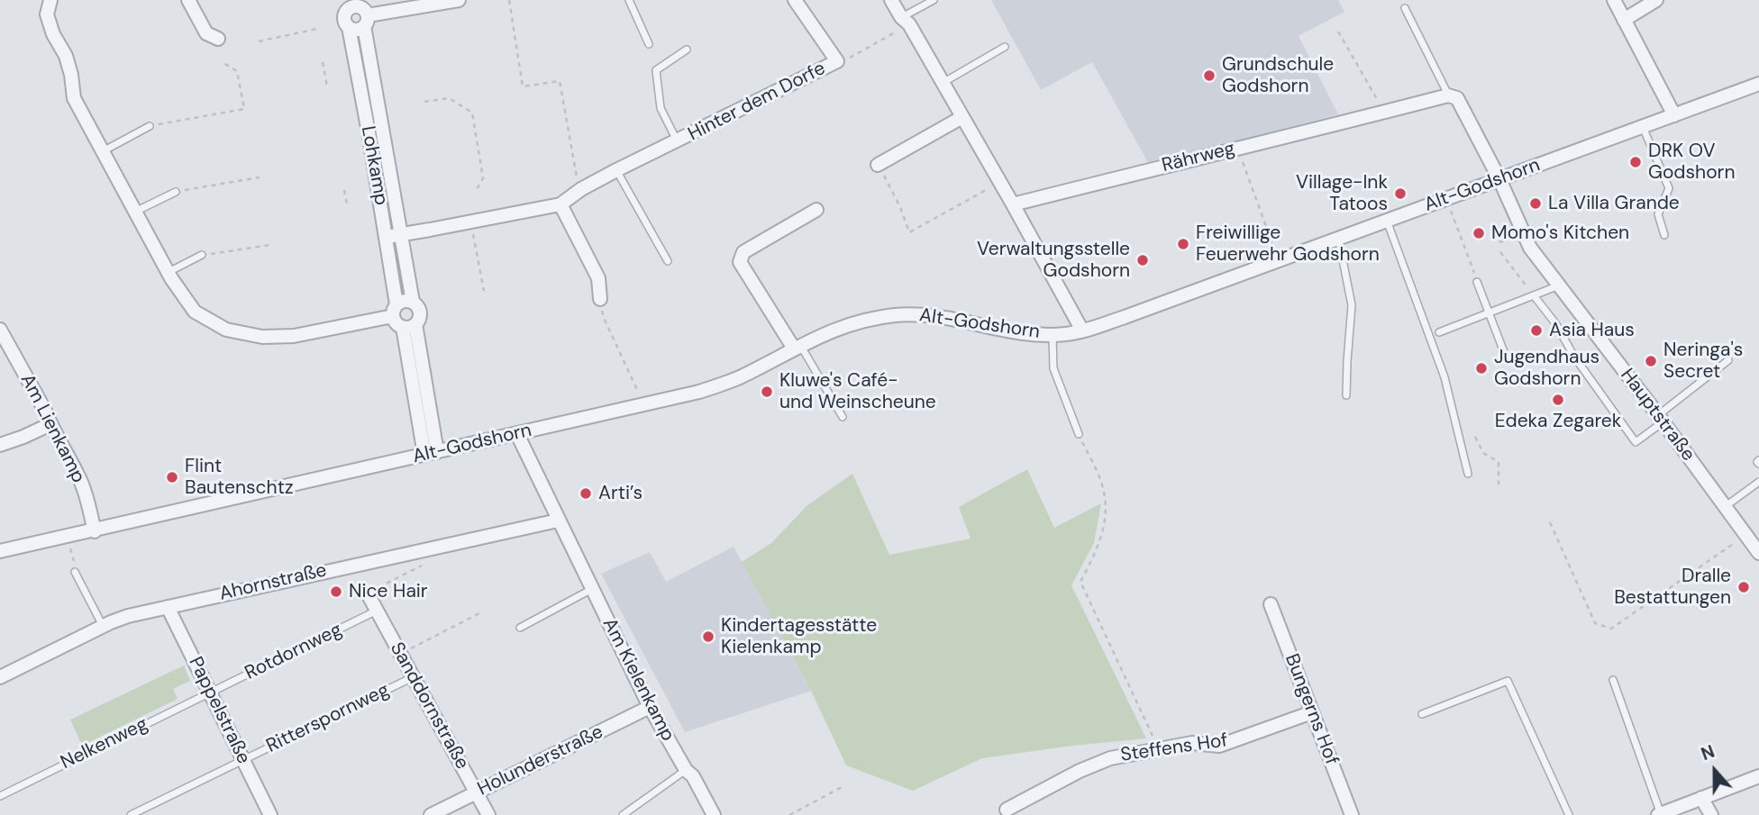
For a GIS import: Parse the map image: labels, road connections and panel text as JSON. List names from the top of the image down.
{
  "streets": {
    "street": [
      "Hinter dem Dorfe",
      "Rährweg",
      "Lohkamp",
      "Alt-Godshorn",
      "Hauptstraße",
      "Am Lienkamp",
      "Ahornstraße",
      "Am Kielenkamp",
      "Sanddornstraße",
      "Bungerns Hof",
      "Pappelstraße",
      "Steffens Hof",
      "Holunderstraße"
    ],
    "lane": ["Rotdornweg", "Ritterspornweg", "Nelkenweg"]
  },
  "crossings": [
    ["Hinter dem Dorfe", "Lohkamp"],
    ["Lohkamp", "Alt-Godshorn"],
    ["Alt-Godshorn", "Hauptstraße"],
    ["Alt-Godshorn", "Am Lienkamp"],
    ["Alt-Godshorn", "Am Kielenkamp"],
    ["Ahornstraße", "Am Kielenkamp"],
    ["Ahornstraße", "Pappelstraße"],
    ["Rotdornweg", "Sanddornstraße"],
    ["Rotdornweg", "Pappelstraße"],
    ["Rotdornweg", "Nelkenweg"],
    ["Am Kielenkamp", "Holunderstraße"],
    ["Sanddornstraße", "Ritterspornweg"],
    ["Sanddornstraße", "Holunderstraße"],
    ["Bungerns Hof", "Steffens Hof"],
    ["Pappelstraße", "Ritterspornweg"],
    ["Pappelstraße", "Nelkenweg"]
  ],
  "places": [
    "Grundschule Godshorn",
    "DRK OV Godshorn",
    "Village-Ink Tatoos",
    "La Villa Grande",
    "Momo's Kitchen",
    "Freiwillige Feuerwehr Godshorn",
    "Verwaltungsstelle Godshorn",
    "Asia Haus",
    "Neringa's Secret",
    "Jugendhaus Godshorn",
    "Kluwe's Café- und Weinscheune",
    "Edeka Zegarek",
    "Flint Bautenschtz",
    "Arti’s",
    "Dralle Bestattungen",
    "Nice Hair",
    "Kindertagesstätte Kielenkamp"
  ],
  "north": "top"
}
